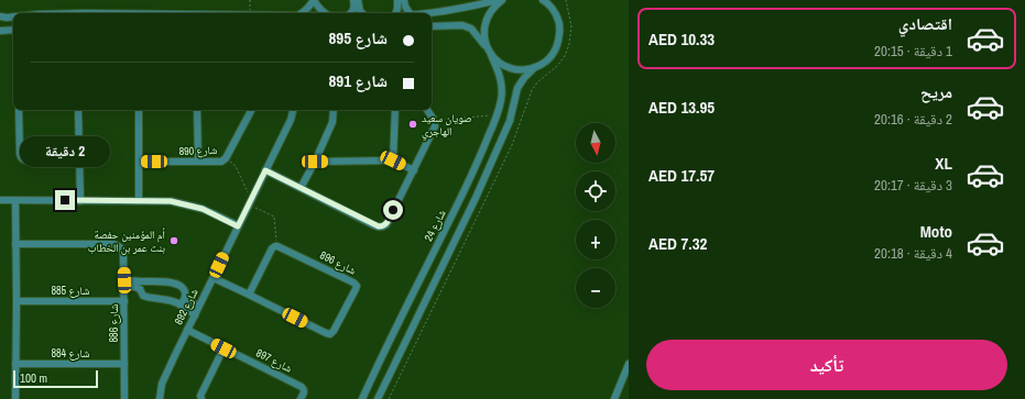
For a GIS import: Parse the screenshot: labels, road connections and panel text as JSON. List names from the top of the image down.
{
  "streets": {
    "street": [
      "شارع 890",
      "شارع 24",
      "شارع 896",
      "شارع 885",
      "شارع 892",
      "شارع 886",
      "شارع 884",
      "شارع 897"
    ]
  },
  "crossings": [
    ["شارع 896", "شارع 892"],
    ["شارع 885", "شارع 886"],
    ["شارع 892", "شارع 897"],
    ["شارع 886", "شارع 884"]
  ],
  "places": ["صويان سعيد الهاجري", "أم المؤمنين حفصة بنت عمر بن الخطاب"],
  "scale_bar": "100 m",
  "north": "bottom",
  "page": {
    "list": [
      {
        "name": "اقتصادي",
        "note": "1 دقيقة · 20:15",
        "value": "AED 10.33"
      },
      {
        "name": "مريح",
        "note": "2 دقيقة · 20:16",
        "value": "AED 13.95"
      },
      {
        "name": "XL",
        "note": "3 دقيقة · 20:17",
        "value": "AED 17.57"
      },
      {
        "name": "Moto",
        "note": "4 دقيقة · 20:18",
        "value": "AED 7.32"
      }
    ],
    "banner": ["شارع 895", "شارع 891"],
    "map_buttons": ["+", "−"],
    "bubble": "2 دقيقة",
    "buttons": "تأكيد",
    "scale": "100 m"
  }
}
